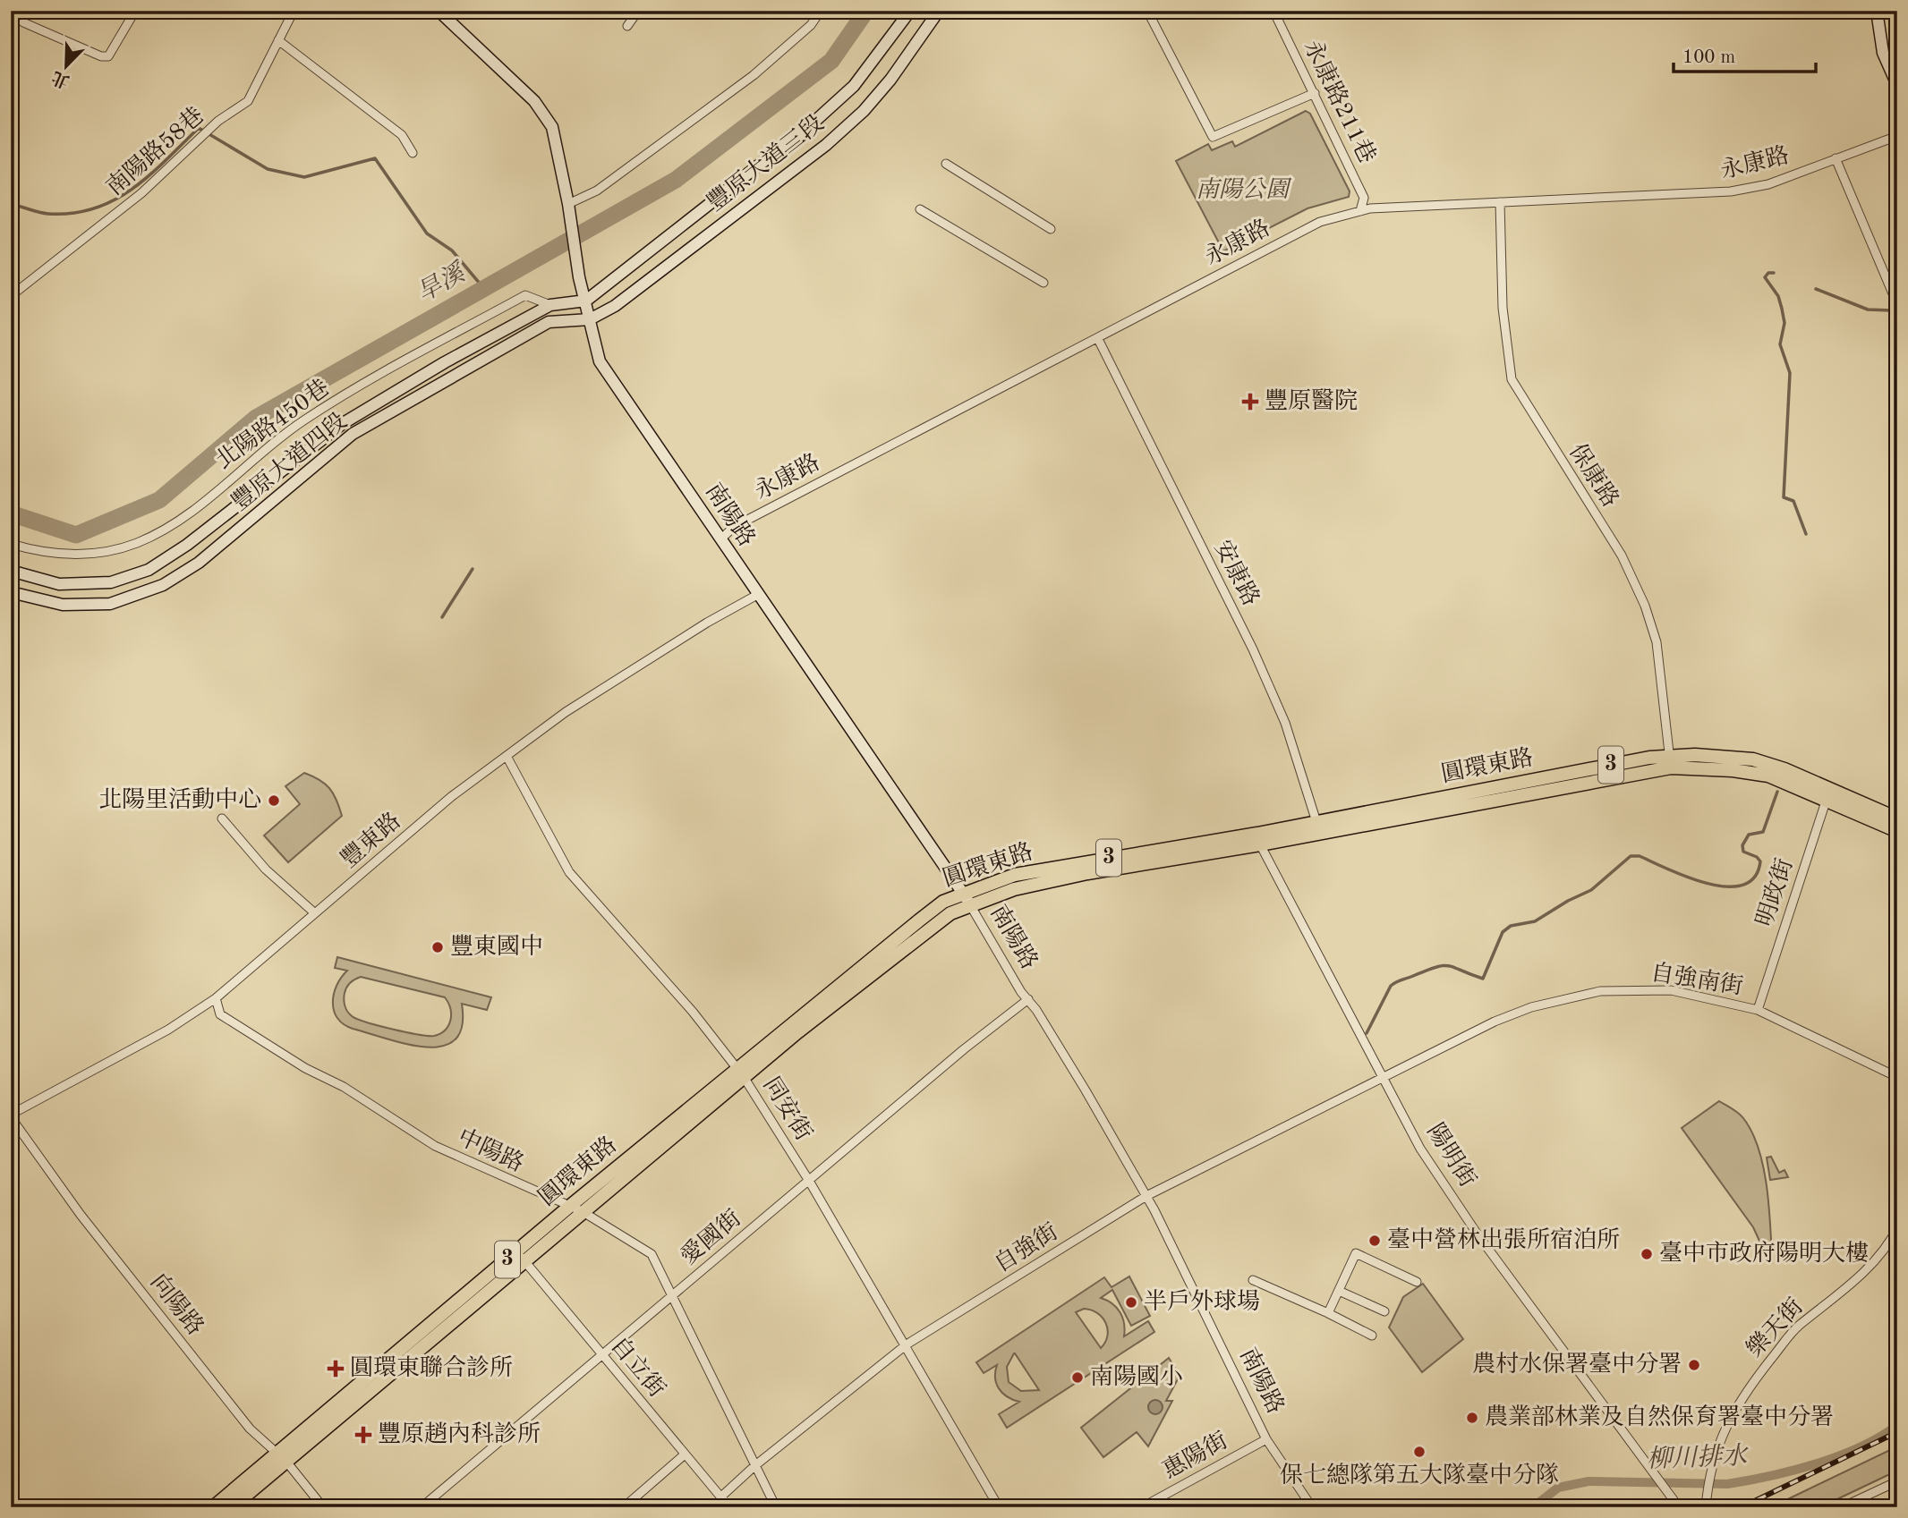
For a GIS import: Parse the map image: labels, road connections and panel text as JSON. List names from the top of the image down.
{
  "streets": {
    "main road": ["3", "圓環東路"],
    "street": [
      "永康路211巷",
      "南陽路58巷",
      "豐原大道三段",
      "永康路",
      "北陽路450巷",
      "豐原大道四段",
      "保康路",
      "南陽路",
      "安康路",
      "豐東路",
      "明政街",
      "自強南街",
      "同安街",
      "中陽路",
      "陽明街",
      "愛國街",
      "自強街",
      "向陽路",
      "樂天街",
      "自立街",
      "惠陽街"
    ]
  },
  "crossings": [
    ["永康路211巷", "永康路"],
    ["豐原大道三段", "豐原大道四段"],
    ["豐原大道三段", "南陽路"],
    ["永康路", "保康路"],
    ["永康路", "南陽路"],
    ["永康路", "安康路"],
    ["北陽路450巷", "豐原大道四段"],
    ["豐原大道四段", "南陽路"],
    ["保康路", "圓環東路"],
    ["南陽路", "圓環東路"],
    ["南陽路", "豐東路"],
    ["南陽路", "愛國街"],
    ["南陽路", "自強街"],
    ["南陽路", "惠陽街"],
    ["安康路", "圓環東路"],
    ["圓環東路", "明政街"],
    ["圓環東路", "同安街"],
    ["圓環東路", "中陽路"],
    ["圓環東路", "陽明街"],
    ["圓環東路", "向陽路"],
    ["圓環東路", "自立街"],
    ["豐東路", "同安街"],
    ["豐東路", "中陽路"],
    ["豐東路", "向陽路"],
    ["明政街", "自強南街"],
    ["自強南街", "陽明街"],
    ["自強南街", "自強街"],
    ["同安街", "愛國街"],
    ["同安街", "自強街"],
    ["中陽路", "愛國街"],
    ["中陽路", "自強街"],
    ["陽明街", "自強街"],
    ["愛國街", "自立街"],
    ["自強街", "自立街"]
  ],
  "water": ["旱溪", "柳川排水"],
  "parks": ["南陽公園"],
  "places": {
    "health": ["豐原醫院", "圓環東聯合診所", "豐原趙內科診所"],
    "other": [
      "北陽里活動中心",
      "豐東國中",
      "臺中營林出張所宿泊所",
      "臺中市政府陽明大樓",
      "半戶外球場",
      "農村水保署臺中分署",
      "南陽國小",
      "農業部林業及自然保育署臺中分署",
      "保七總隊第五大隊臺中分隊"
    ]
  },
  "scale_bar": "100 m",
  "north": "bottom left"
}
